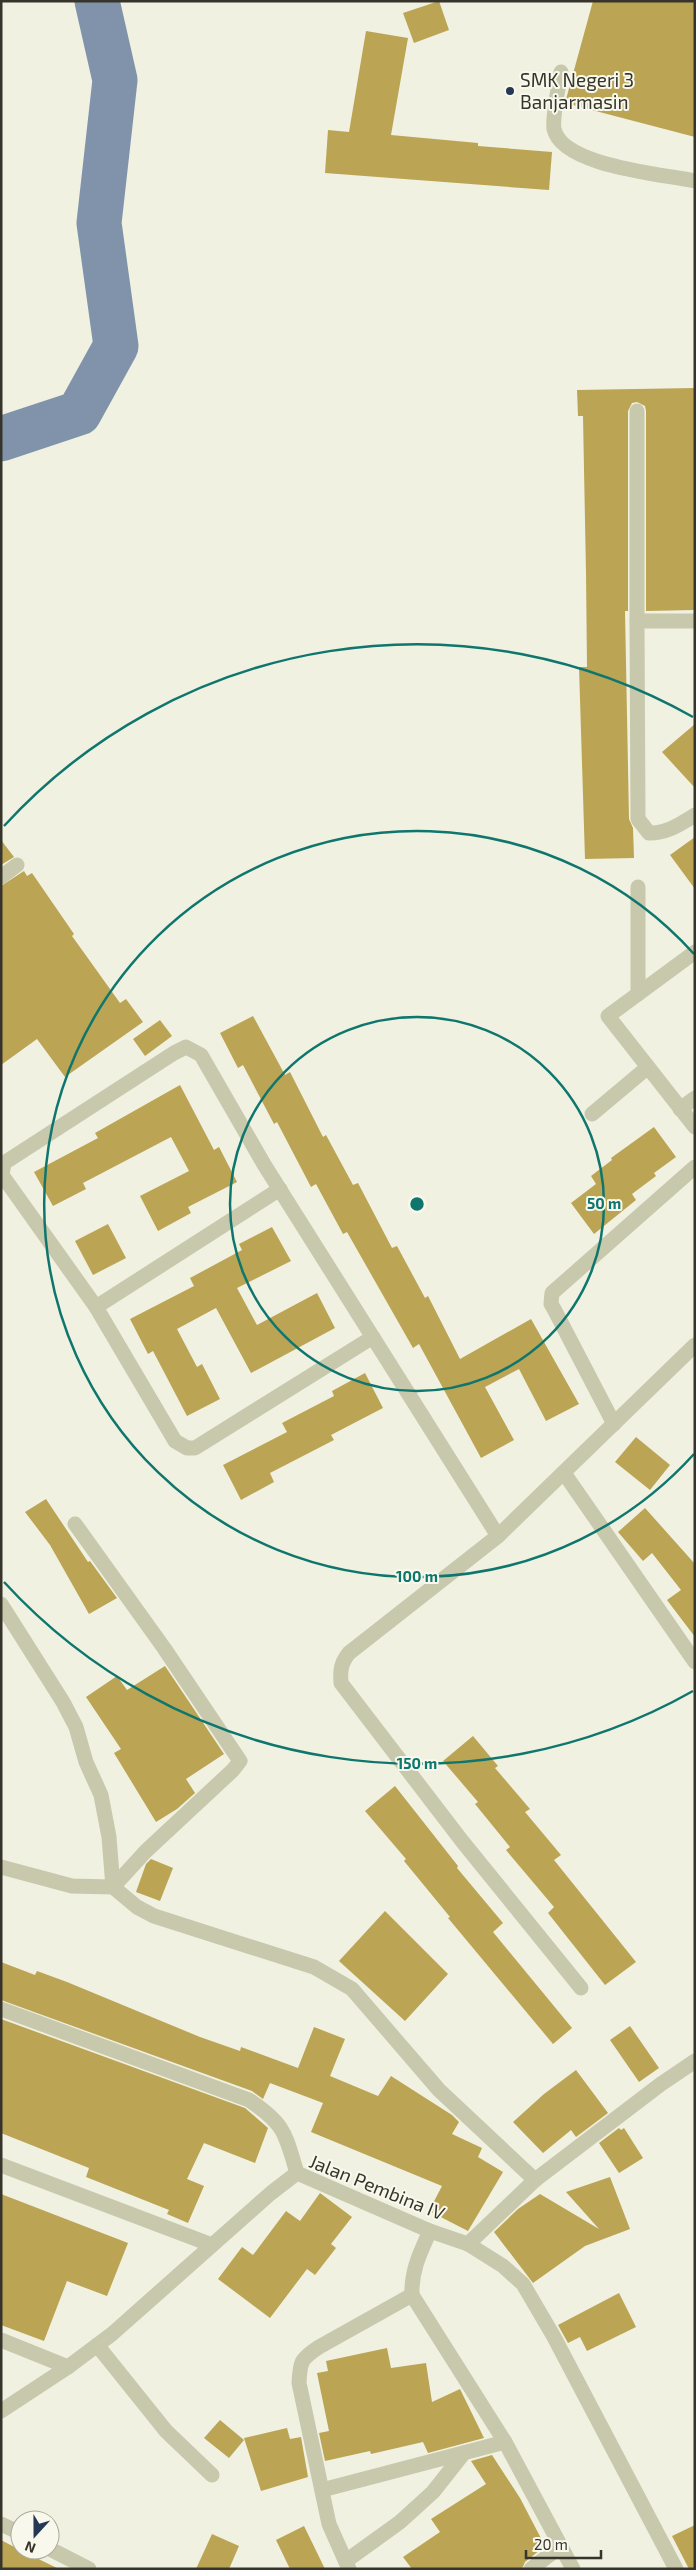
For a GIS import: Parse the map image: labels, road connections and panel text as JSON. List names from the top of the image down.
{
  "streets": {
    "street": ["Jalan Pembina IV"]
  },
  "places": ["SMK Negeri 3 Banjarmasin"],
  "scale_bar": "20 m",
  "north": "bottom",
  "rings": ["50 m", "100 m", "150 m"]
}
